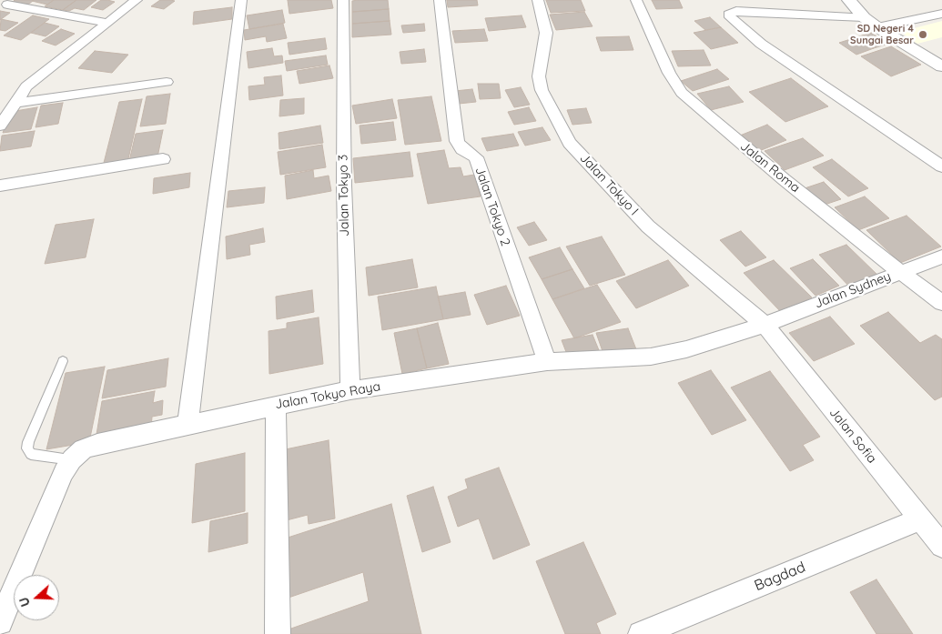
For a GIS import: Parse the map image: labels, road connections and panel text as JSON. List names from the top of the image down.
{
  "streets": {
    "street": [
      "Jalan Roma",
      "Jalan Tokyo I",
      "Jalan Tokyo 3",
      "Jalan Tokyo 2",
      "Jalan Sydney",
      "Jalan Tokyo Raya",
      "Jalan Sofia",
      "Bagdad"
    ]
  },
  "crossings": [
    ["Jalan Roma", "Jalan Sydney"],
    ["Jalan Tokyo I", "Jalan Sydney"],
    ["Jalan Tokyo I", "Jalan Tokyo Raya"],
    ["Jalan Tokyo I", "Jalan Sofia"],
    ["Jalan Tokyo 3", "Jalan Tokyo Raya"],
    ["Jalan Tokyo 2", "Jalan Tokyo Raya"],
    ["Jalan Sydney", "Jalan Tokyo Raya"],
    ["Jalan Sydney", "Jalan Sofia"],
    ["Jalan Tokyo Raya", "Jalan Sofia"],
    ["Jalan Sofia", "Bagdad"]
  ],
  "places": ["SD Negeri 4 Sungai Besar"],
  "north": "left"
}
